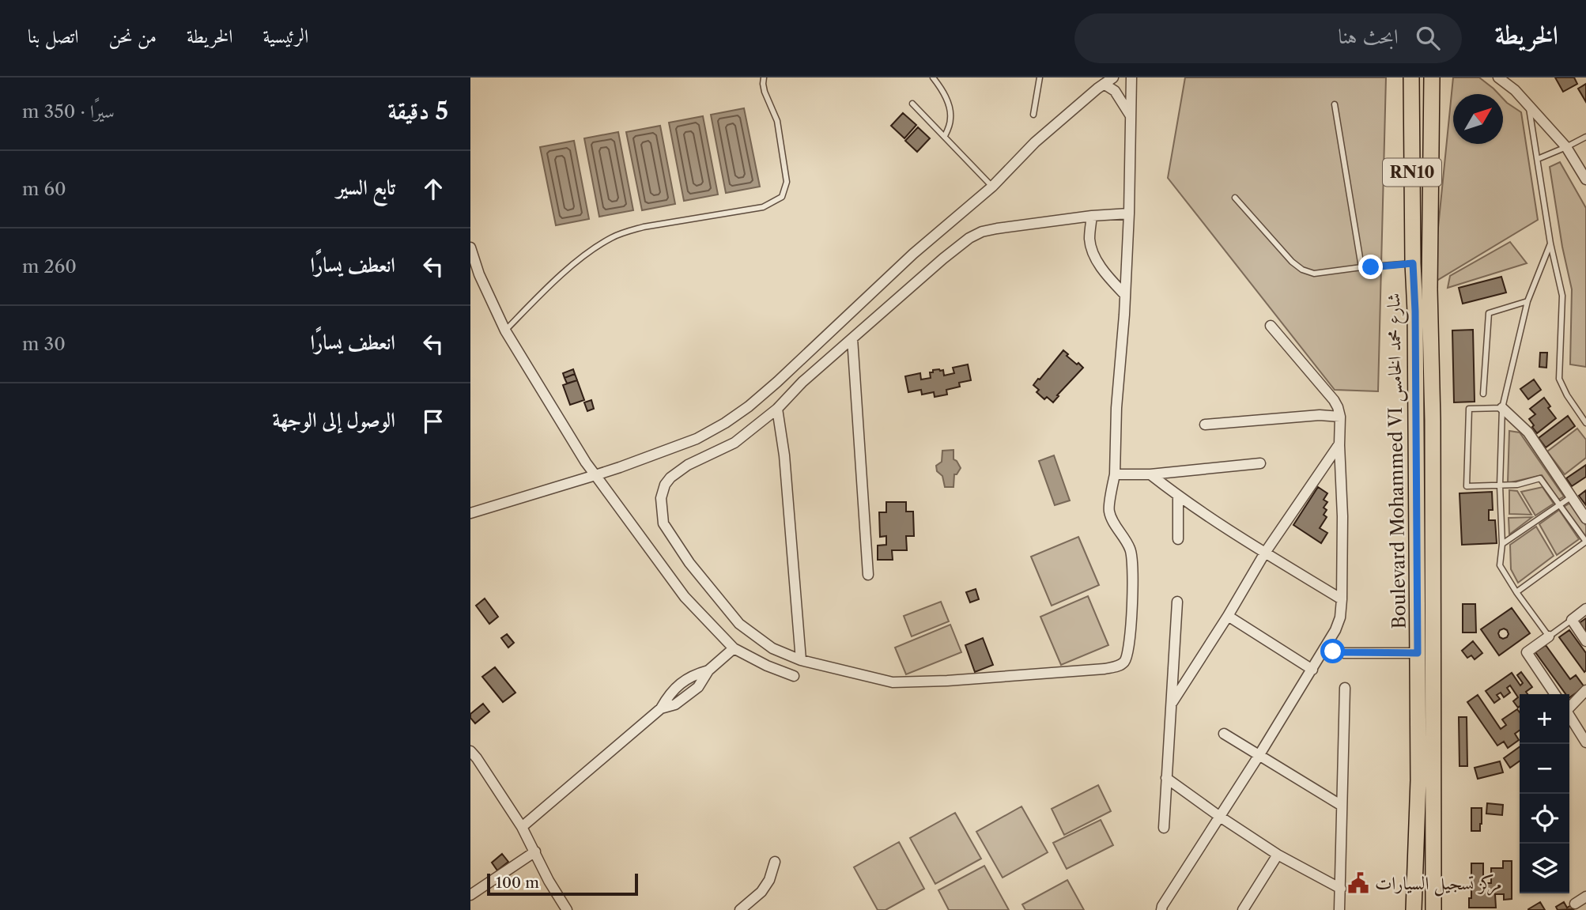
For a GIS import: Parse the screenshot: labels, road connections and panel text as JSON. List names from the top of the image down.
{
  "streets": {
    "main road": ["RN10", "Boulevard Mohammed VI شارع محمد الخامس"]
  },
  "places": {
    "public building": ["مركز تسجيل السيارات"]
  },
  "scale_bar": "100 m",
  "north": "top right",
  "page": {
    "header": "الخريطة",
    "search": "ابحث هنا",
    "nav": [
      "الرئيسية",
      "الخريطة",
      "من نحن",
      "اتصل بنا"
    ],
    "heading": ["5 دقيقة", "سيرًا · 350 m"],
    "list": [
      ["تابع السير", "60 m"],
      ["انعطف يسارًا", "260 m"],
      ["انعطف يسارًا", "30 m"],
      "الوصول إلى الوجهة"
    ],
    "map_buttons": ["+", "−"],
    "scale": "100 m"
  }
}
